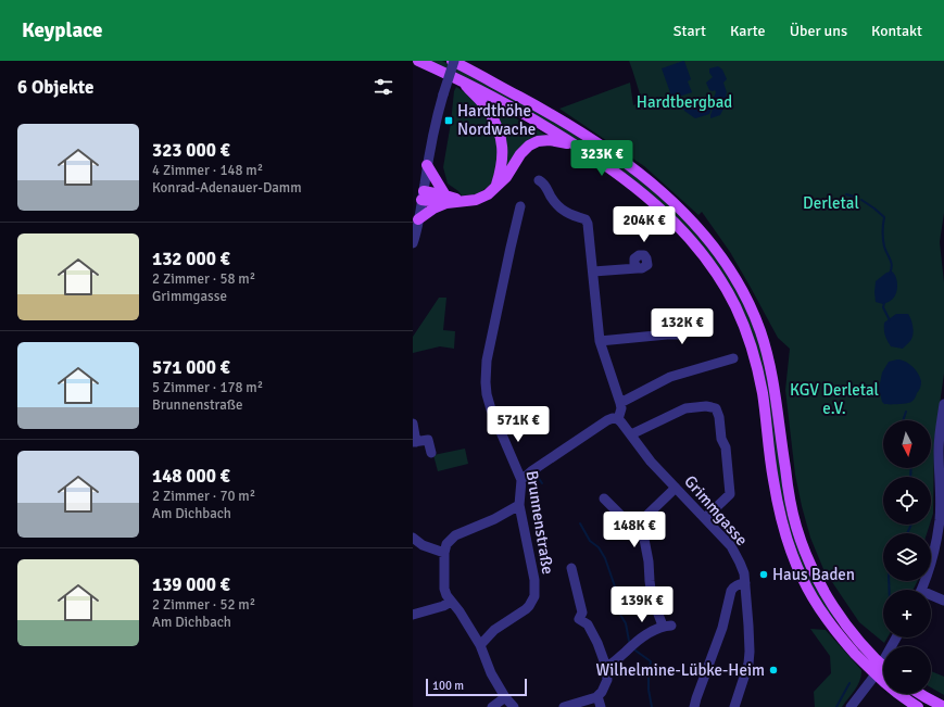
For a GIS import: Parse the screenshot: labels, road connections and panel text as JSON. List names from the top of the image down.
{
  "streets": {
    "street": ["Grimmgasse", "Brunnenstraße"]
  },
  "parks": ["Hardtbergbad", "Derletal", "KGV Derletal e.V."],
  "places": {
    "transit": ["Hardthöhe Nordwache"],
    "other": ["Haus Baden", "Wilhelmine-Lübke-Heim"]
  },
  "scale_bar": "100 m",
  "north": "bottom",
  "page": {
    "header": "Keyplace",
    "nav": [
      "Start",
      "Karte",
      "Über uns",
      "Kontakt"
    ],
    "heading": "6 Objekte",
    "list": [
      {
        "name": "323 000 €",
        "note": "4 Zimmer · 148 m² · Konrad-Adenauer-Damm"
      },
      {
        "name": "132 000 €",
        "note": "2 Zimmer · 58 m² · Grimmgasse"
      },
      {
        "name": "571 000 €",
        "note": "5 Zimmer · 178 m² · Brunnenstraße"
      },
      {
        "name": "148 000 €",
        "note": "2 Zimmer · 70 m² · Am Dichbach"
      },
      {
        "name": "139 000 €",
        "note": "2 Zimmer · 52 m² · Am Dichbach"
      }
    ],
    "price": [
      "323K €",
      "204K €",
      "132K €",
      "571K €",
      "148K €",
      "139K €"
    ],
    "map_buttons": ["+", "−"],
    "scale": "100 m"
  }
}
